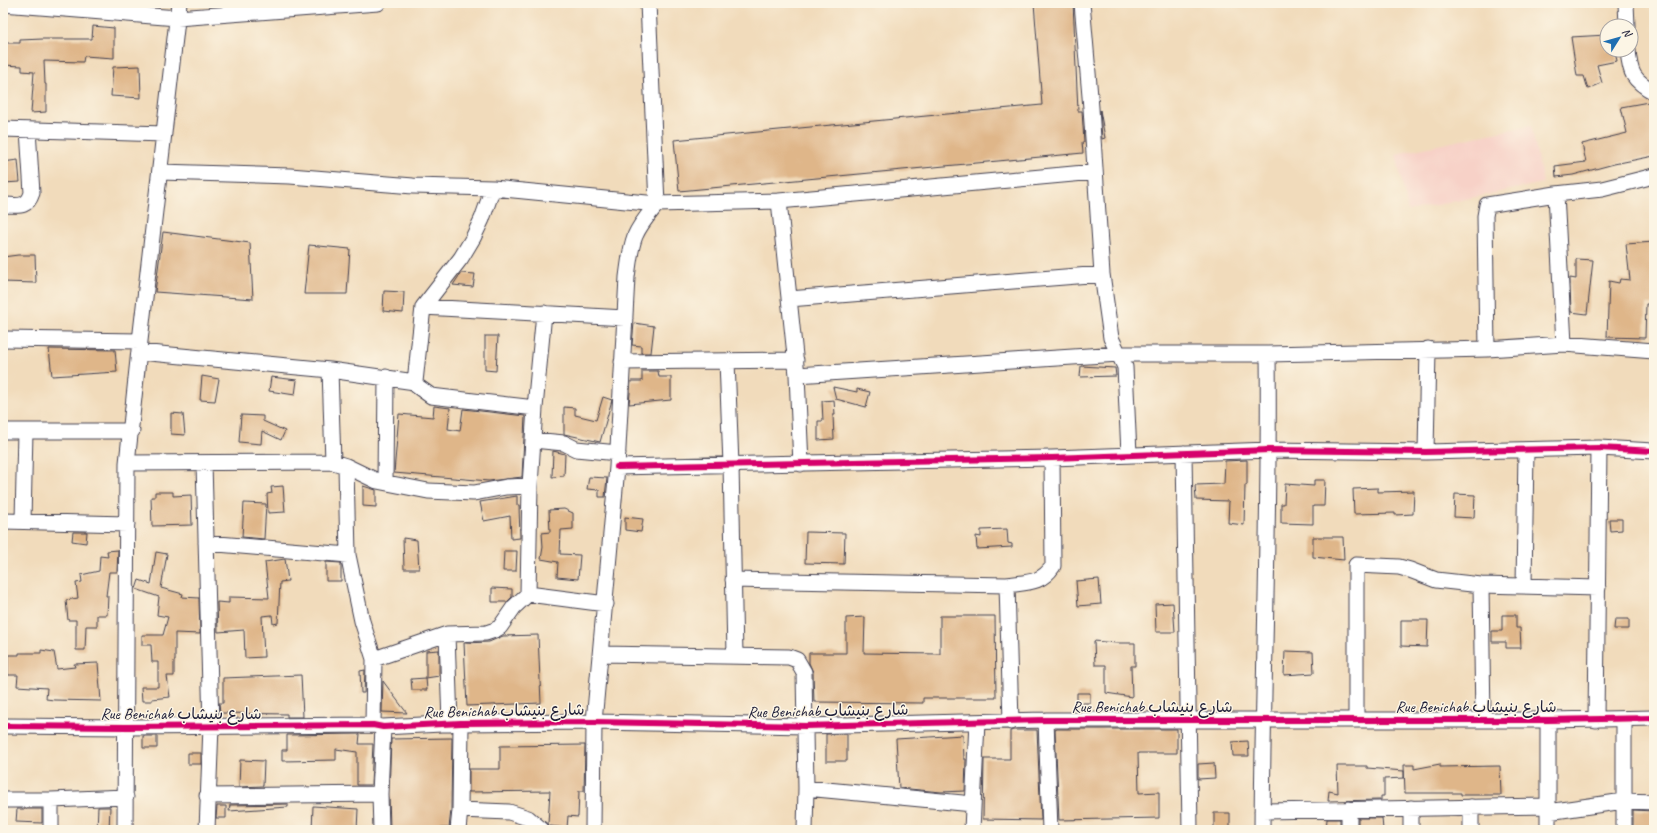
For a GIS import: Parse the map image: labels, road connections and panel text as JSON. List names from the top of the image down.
{
  "streets": {
    "street": ["Rue Benichab شارع بنيشاب"]
  },
  "north": "top right"
}
